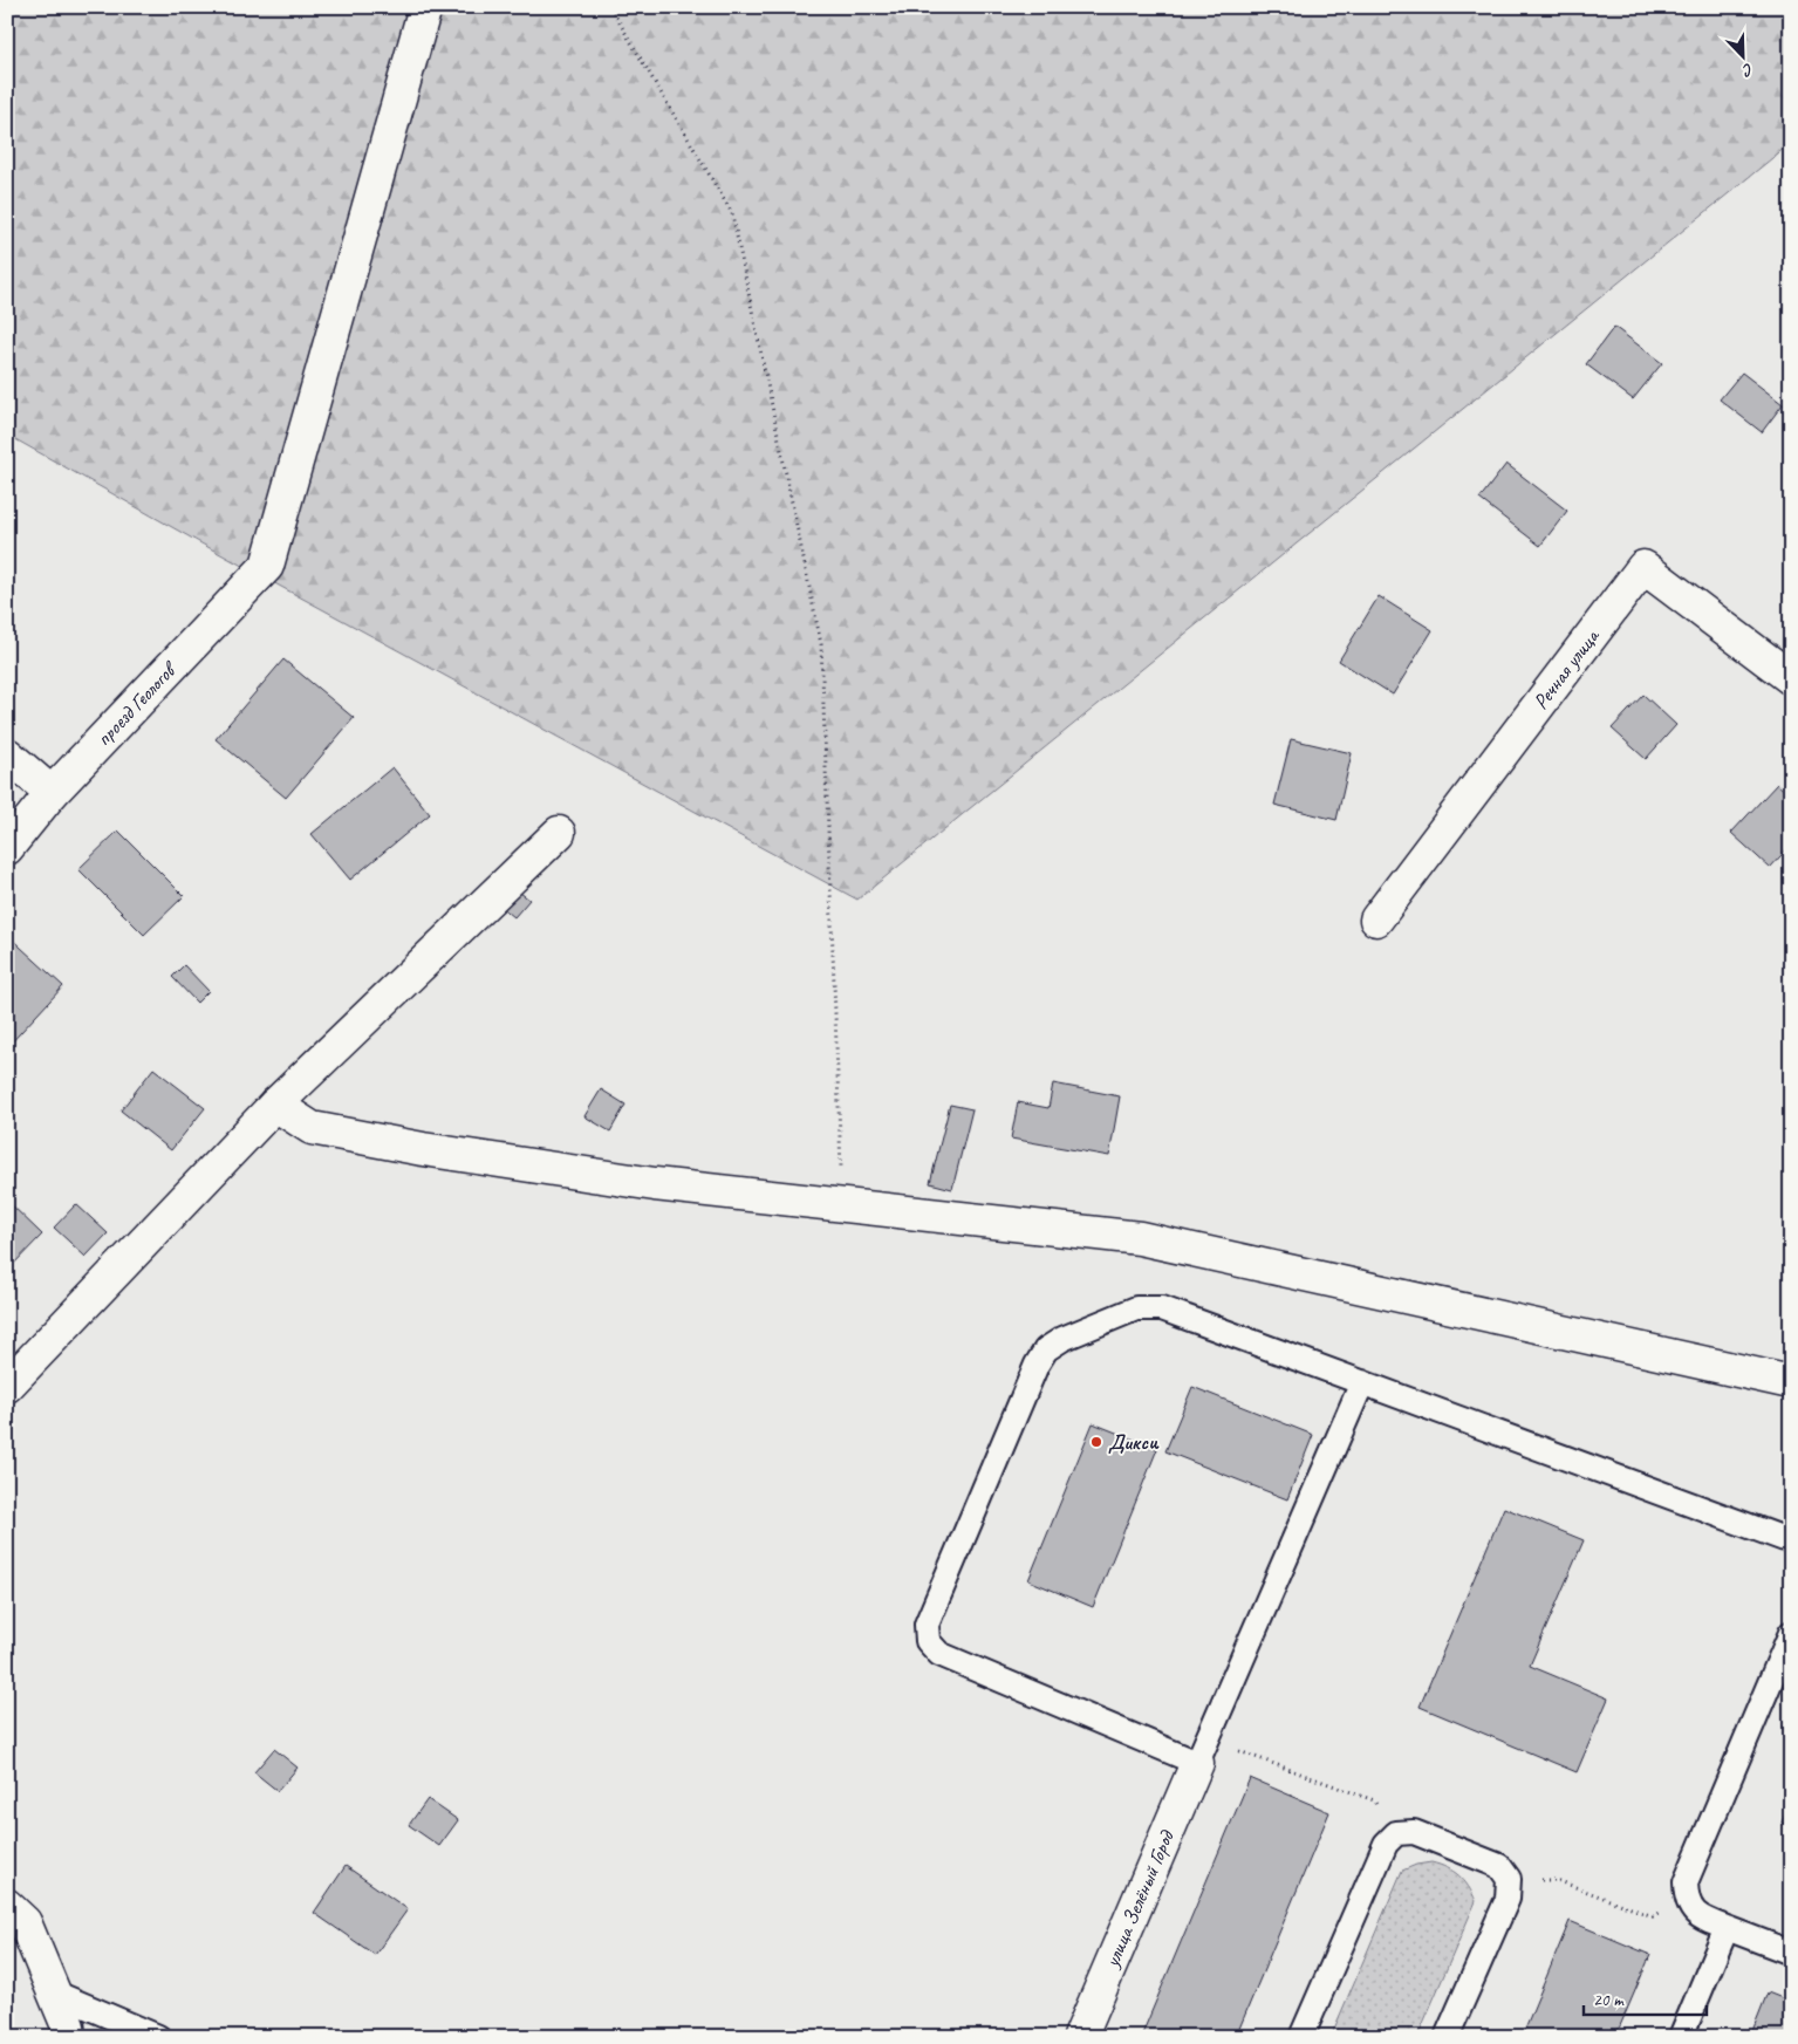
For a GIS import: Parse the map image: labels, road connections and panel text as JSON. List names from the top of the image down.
{
  "streets": {
    "street": ["Речная улица", "проезд Геологов", "улица Зелёный Город"]
  },
  "places": ["Дикси"],
  "scale_bar": "20 m",
  "north": "bottom right"
}
